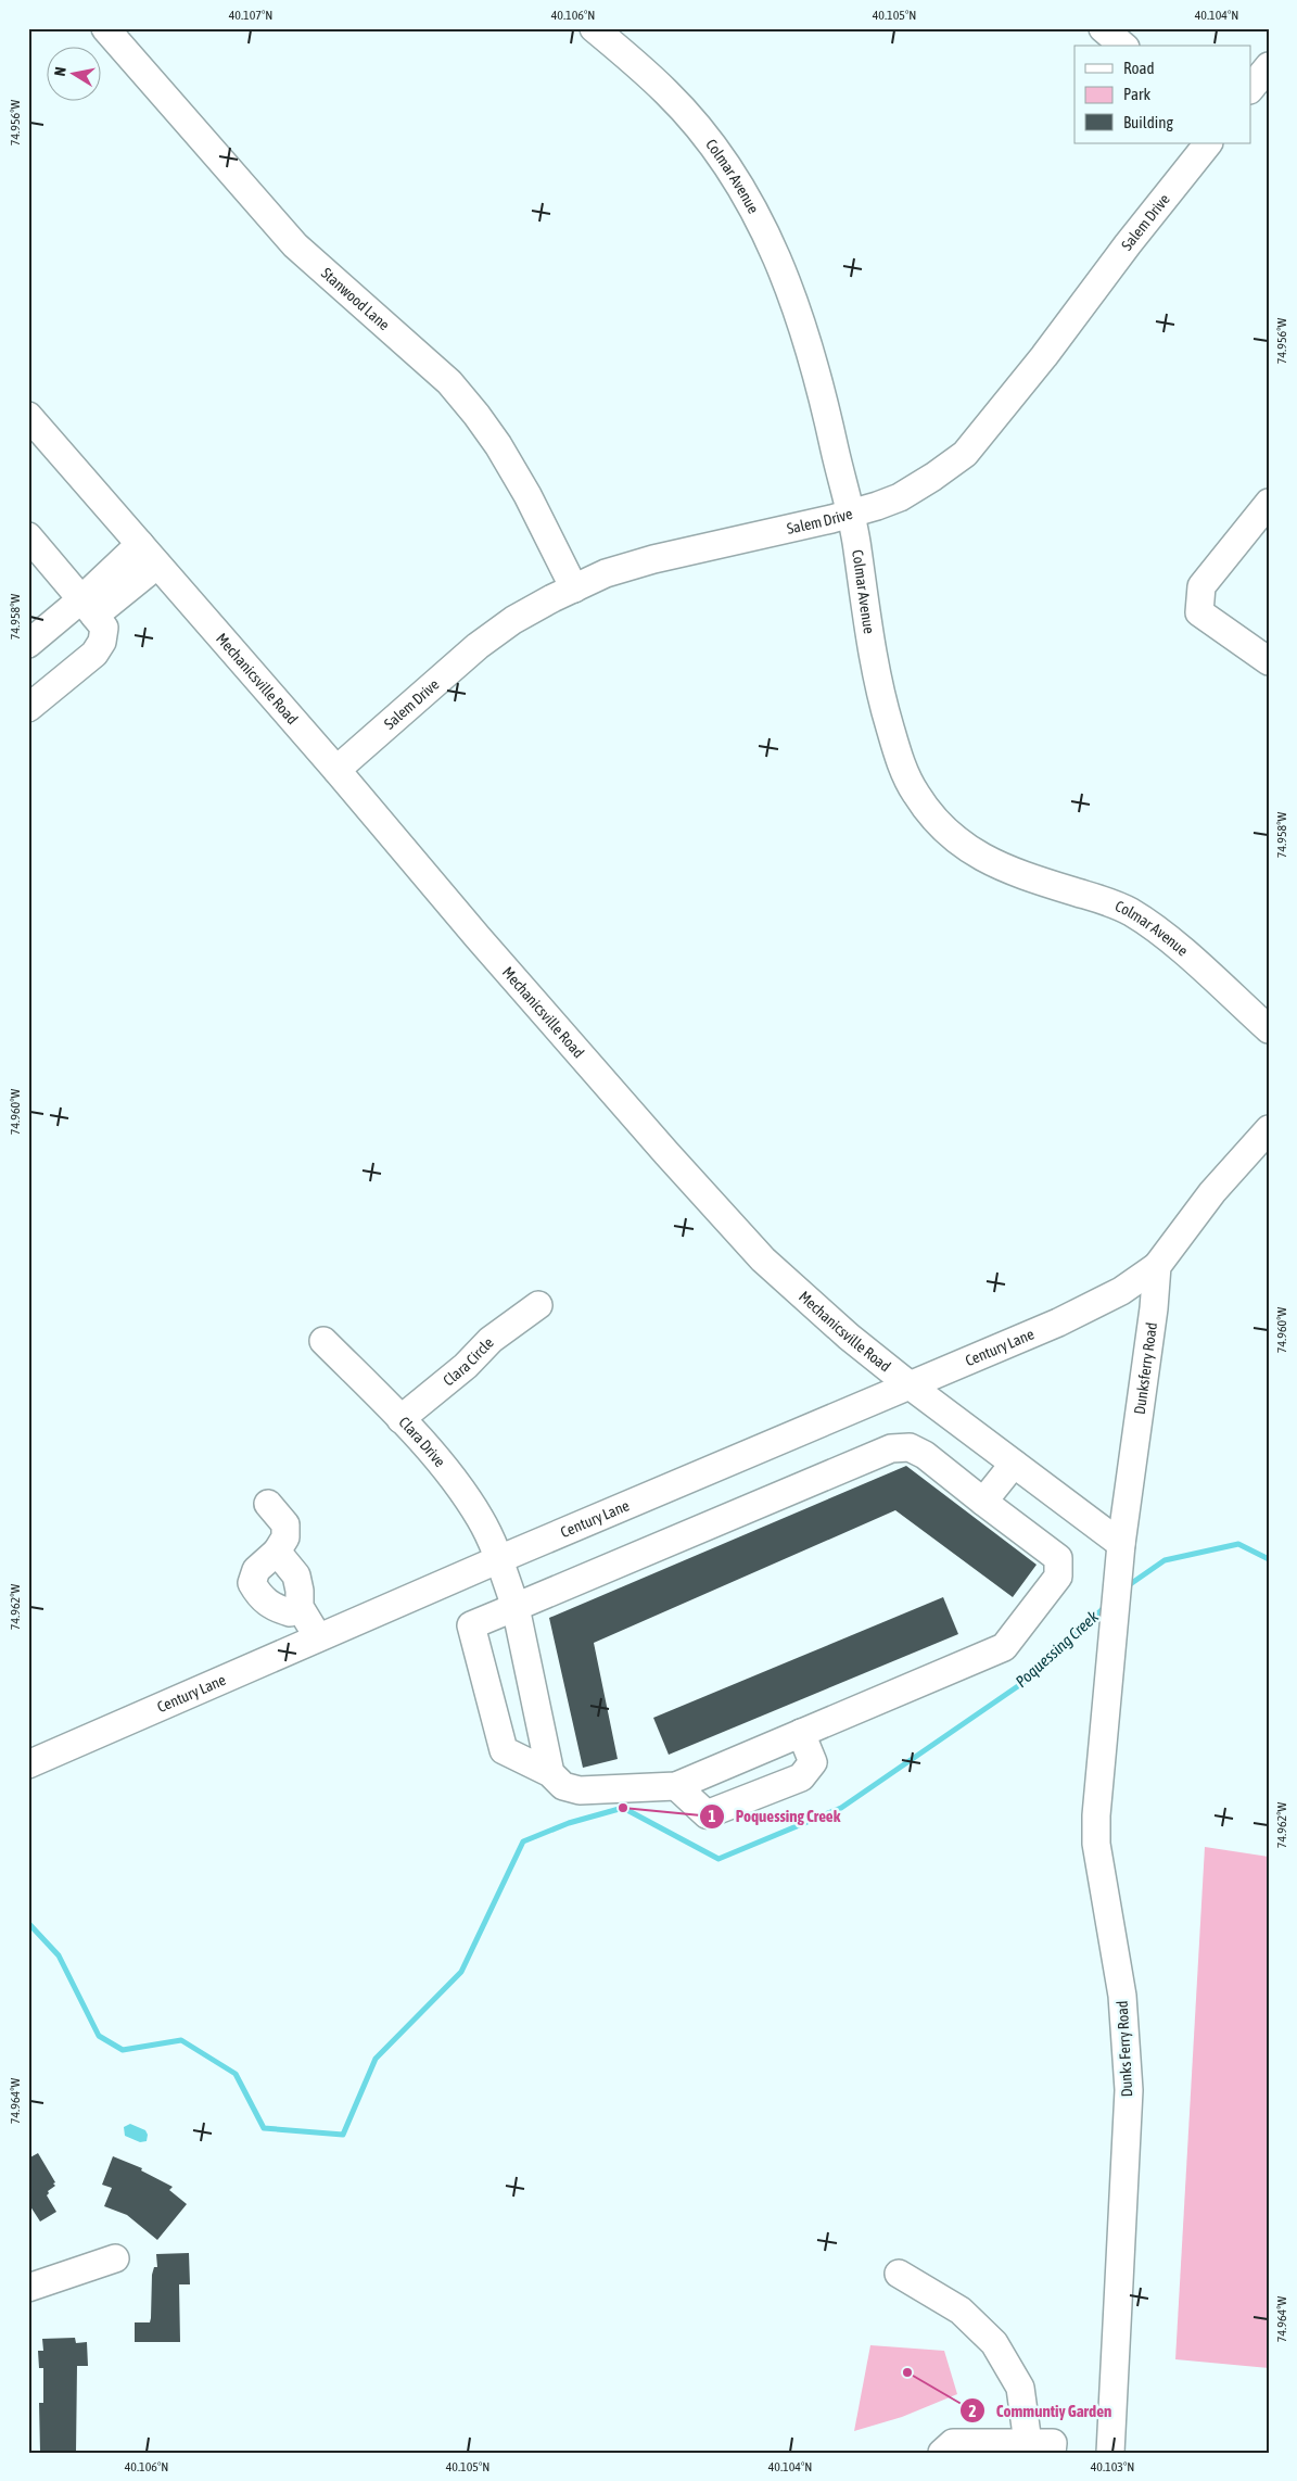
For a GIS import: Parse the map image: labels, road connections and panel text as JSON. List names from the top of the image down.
{
  "streets": {
    "street": [
      "Colmar Avenue",
      "Salem Drive",
      "Stanwood Lane",
      "Mechanicsville Road",
      "Century Lane",
      "Clara Circle",
      "Dunksferry Road",
      "Clara Drive",
      "Dunks Ferry Road"
    ]
  },
  "crossings": [
    ["Colmar Avenue", "Salem Drive"],
    ["Salem Drive", "Stanwood Lane"],
    ["Salem Drive", "Mechanicsville Road"],
    ["Mechanicsville Road", "Century Lane"],
    ["Mechanicsville Road", "Dunksferry Road"],
    ["Century Lane", "Dunksferry Road"],
    ["Century Lane", "Clara Drive"],
    ["Clara Circle", "Clara Drive"],
    ["Dunksferry Road", "Dunks Ferry Road"]
  ],
  "water": ["Poquessing Creek"],
  "places": ["Poquessing Creek", "Communtiy Garden"],
  "legend": ["Road", "Park", "Building"],
  "north": "left",
  "coordinates": [
    "40.107°N",
    "40.106°N",
    "40.105°N",
    "40.104°N",
    "74.956°W",
    "74.958°W",
    "74.960°W",
    "74.962°W",
    "74.964°W",
    "40.103°N"
  ]
}
